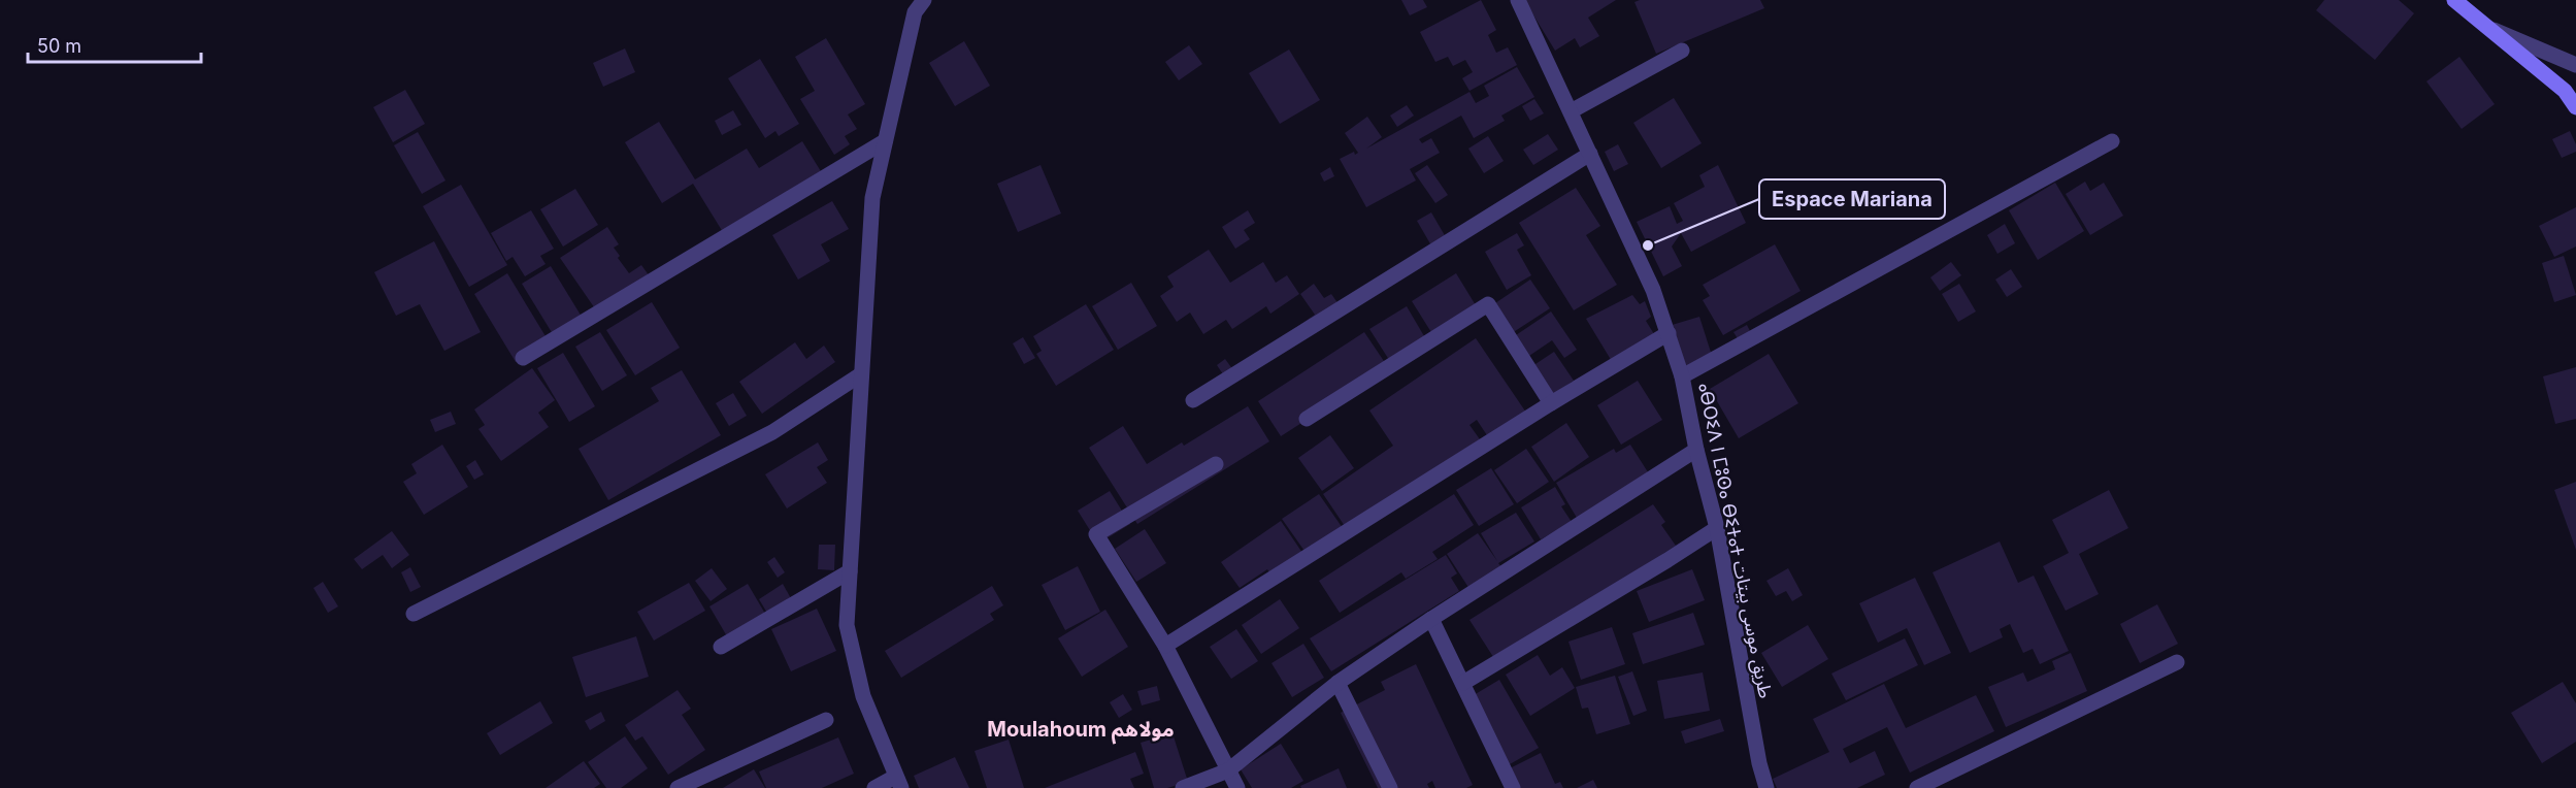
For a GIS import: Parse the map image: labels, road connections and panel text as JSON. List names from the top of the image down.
{
  "streets": {
    "street": ["ⴰⴱⵔⵉⴷ ⵏ ⵎⵓⵙⴰ ⴱⵉⵜⴰⵜ طريق موسى بيتات"]
  },
  "districts": ["Moulahoum مولاهم"],
  "places": ["Espace Mariana"],
  "scale_bar": "50 m"
}
